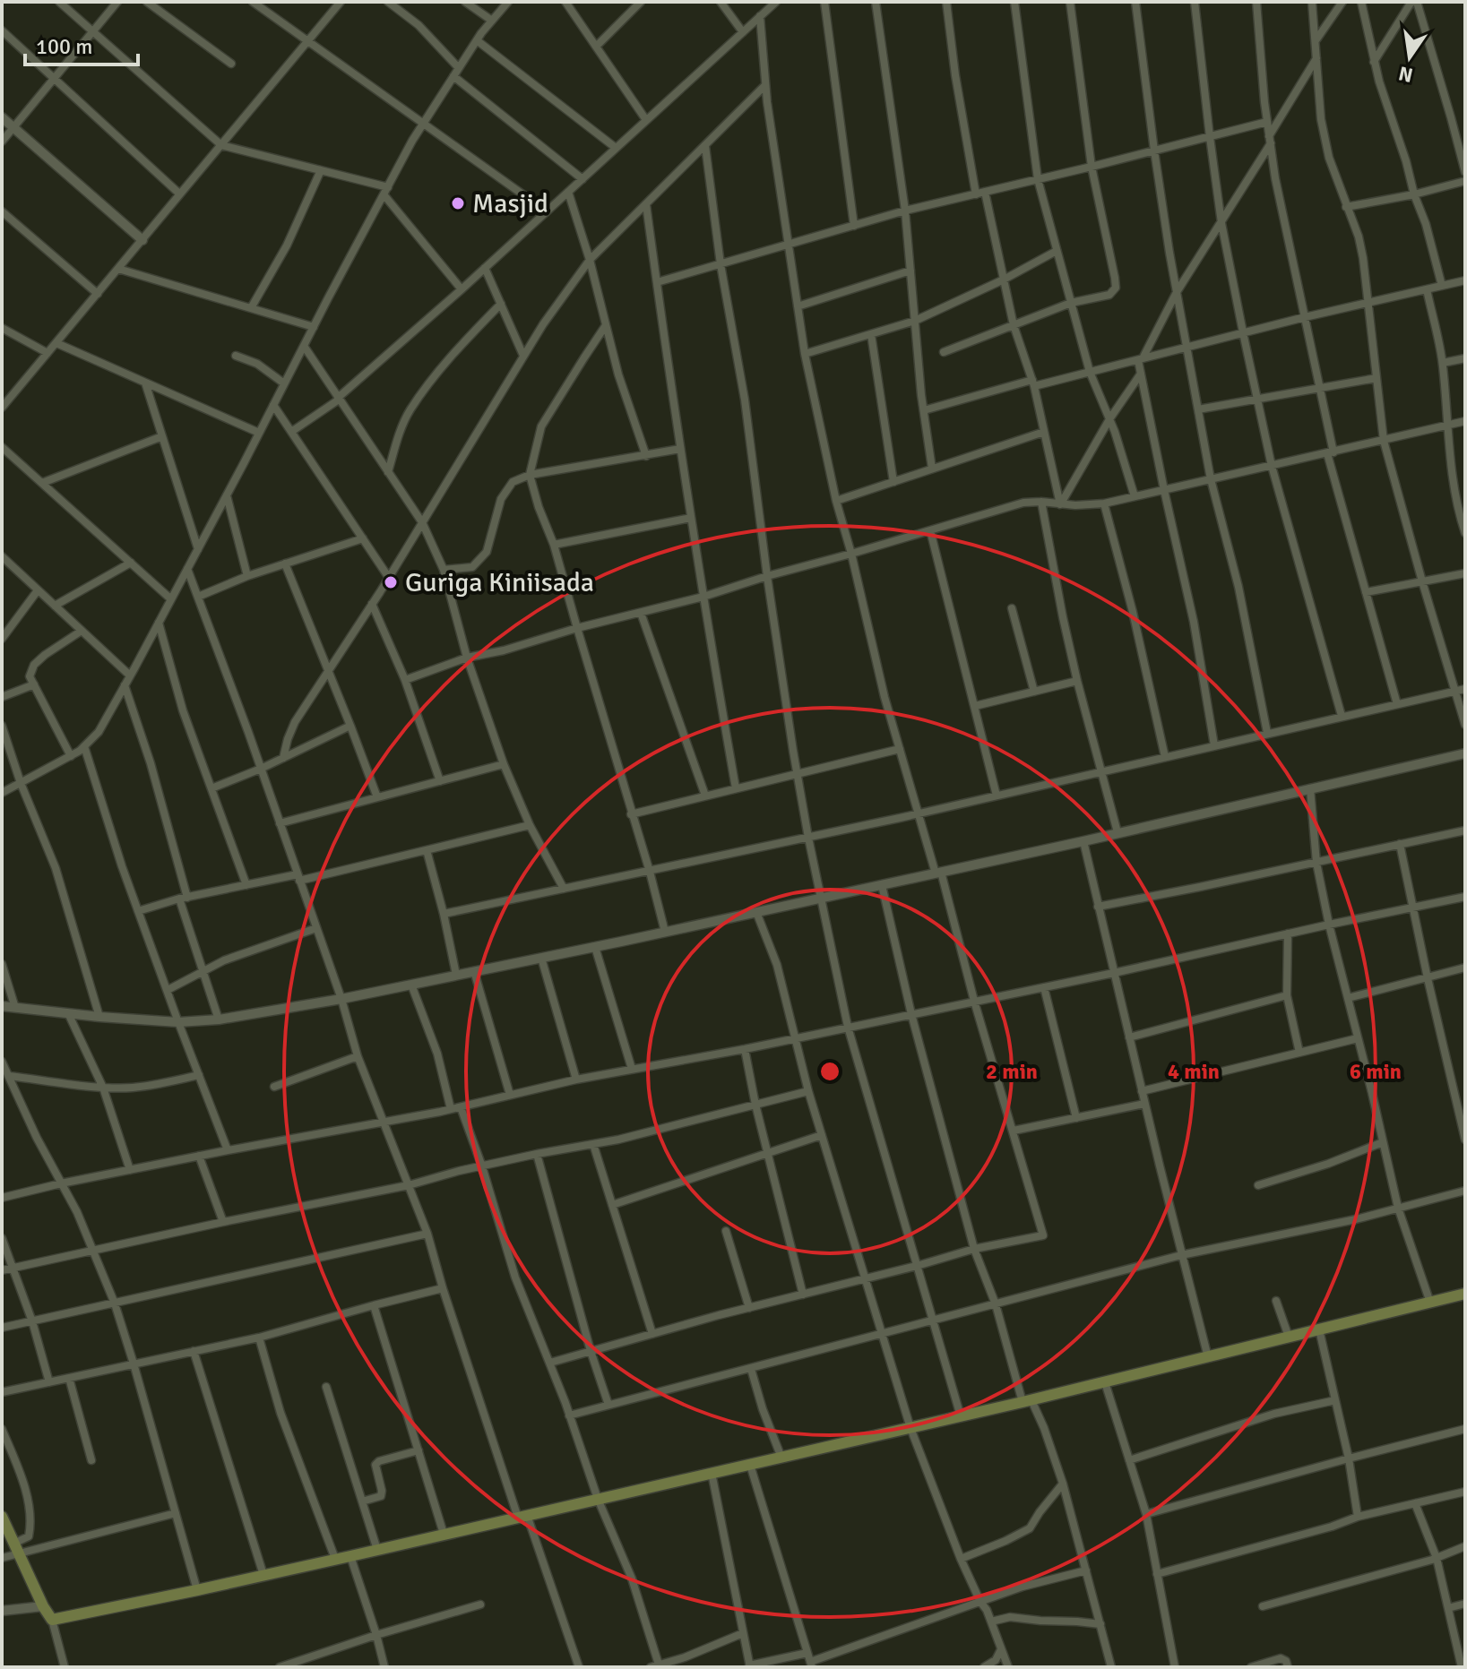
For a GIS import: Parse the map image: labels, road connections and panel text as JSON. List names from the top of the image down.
{
  "places": ["Masjid", "Guriga Kiniisada"],
  "scale_bar": "100 m",
  "north": "bottom",
  "rings": ["2 min", "4 min", "6 min"]
}
